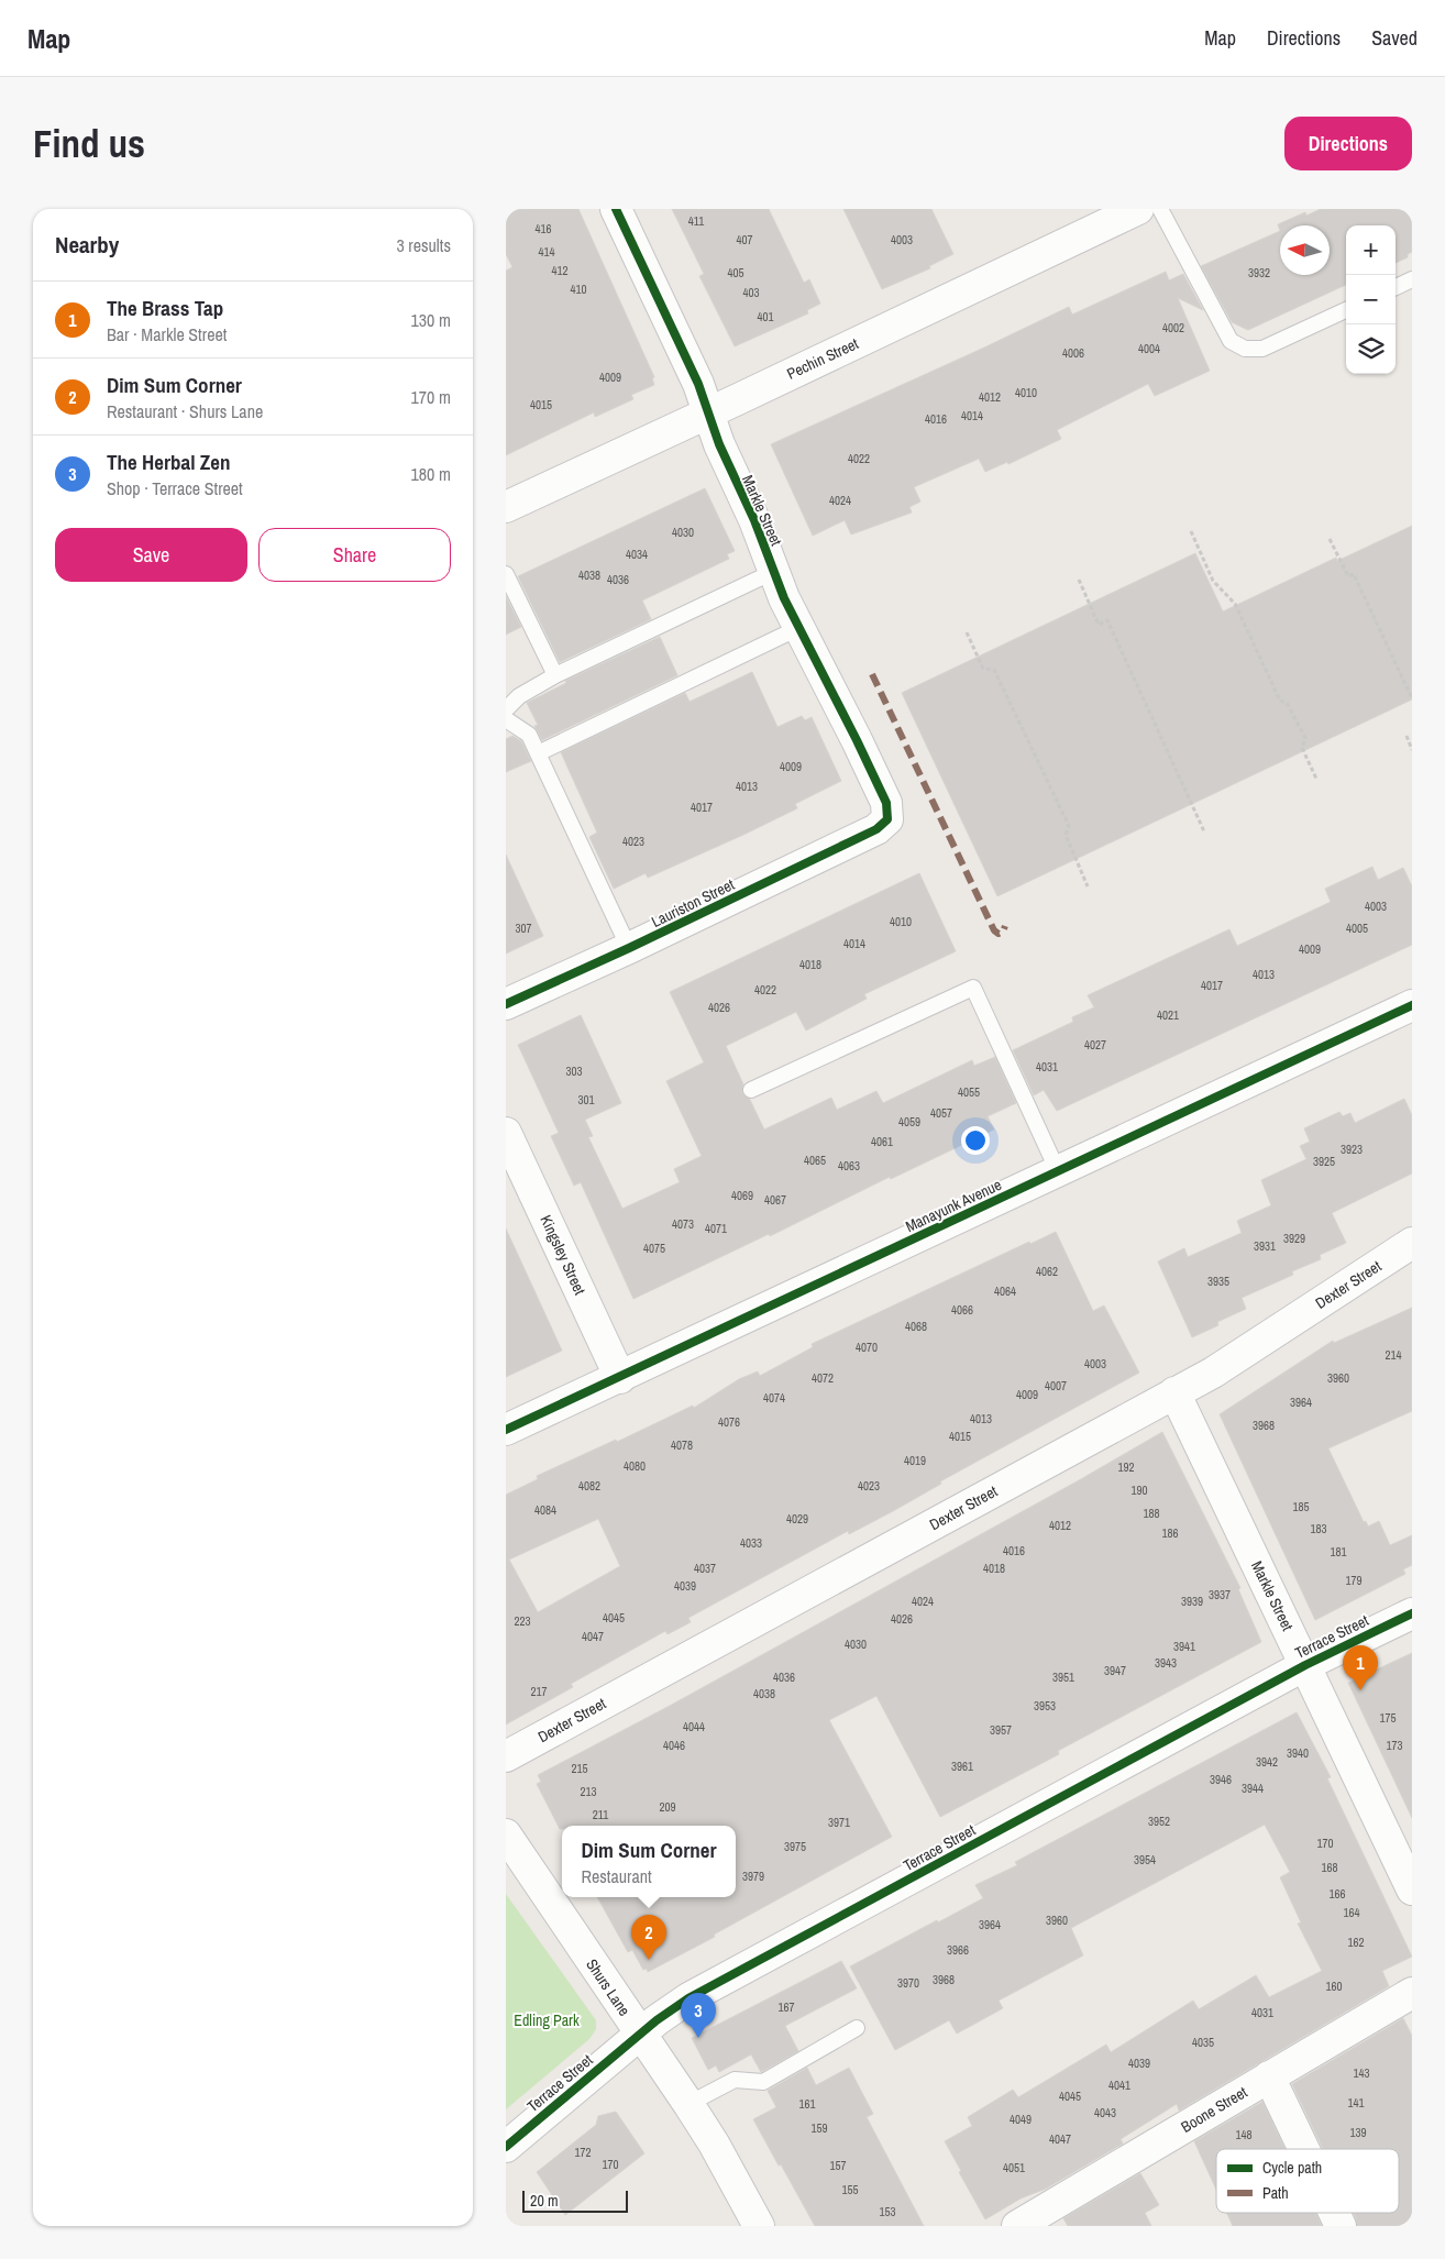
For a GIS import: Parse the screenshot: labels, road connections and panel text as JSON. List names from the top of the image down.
{
  "streets": {
    "street": [
      "Pechin Street",
      "Markle Street",
      "Lauriston Street",
      "Manayunk Avenue",
      "Kingsley Street",
      "Dexter Street",
      "Terrace Street",
      "Shurs Lane",
      "Boone Street"
    ]
  },
  "crossings": [
    ["Pechin Street", "Markle Street"],
    ["Markle Street", "Lauriston Street"],
    ["Markle Street", "Dexter Street"],
    ["Markle Street", "Terrace Street"],
    ["Manayunk Avenue", "Kingsley Street"],
    ["Terrace Street", "Shurs Lane"]
  ],
  "parks": ["Edling Park"],
  "house_numbers": [
    "411",
    "416",
    "407",
    "4003",
    "414",
    "412",
    "405",
    "3932",
    "410",
    "403",
    "401",
    "4002",
    "4004",
    "4006",
    "4009",
    "4010",
    "4012",
    "4015",
    "4014",
    "4016",
    "4022",
    "4024",
    "4030",
    "4034",
    "4038",
    "4036",
    "4009",
    "4013",
    "4017",
    "4023",
    "4003",
    "4010",
    "307",
    "4005",
    "4014",
    "4009",
    "4018",
    "4013",
    "4017",
    "4022",
    "4026",
    "4021",
    "4027",
    "4031",
    "303",
    "4055",
    "301",
    "4057",
    "4059",
    "4061",
    "3923",
    "4065",
    "3925",
    "4063",
    "4069",
    "4067",
    "4073",
    "4071",
    "3929",
    "3931",
    "4075",
    "4062",
    "3935",
    "4064",
    "4066",
    "4068",
    "4070",
    "214",
    "4003",
    "4072",
    "3960",
    "4007",
    "4009",
    "4074",
    "3964",
    "4013",
    "4076",
    "3968",
    "4015",
    "4078",
    "4019",
    "4080",
    "192",
    "4082",
    "4023",
    "190",
    "185",
    "4084",
    "188",
    "4029",
    "4012",
    "183",
    "186",
    "4033",
    "4016",
    "181",
    "4037",
    "4018",
    "179",
    "4039",
    "3937",
    "4024",
    "3939",
    "4045",
    "4026",
    "223",
    "4047",
    "4030",
    "3941",
    "3943",
    "3947",
    "4036",
    "3951",
    "217",
    "4038",
    "3953",
    "175",
    "4044",
    "3957",
    "4046",
    "173",
    "3940",
    "3942",
    "3961",
    "215",
    "3946",
    "3944",
    "213",
    "209",
    "211",
    "3952",
    "3971",
    "170",
    "3975",
    "3954",
    "168",
    "3979",
    "166",
    "164",
    "3960",
    "3964",
    "162",
    "3966",
    "3968",
    "3970",
    "160",
    "167",
    "4031",
    "4035",
    "4039",
    "143",
    "4041",
    "4045",
    "141",
    "161",
    "4043",
    "4049",
    "159",
    "139",
    "148",
    "4047",
    "172",
    "170",
    "157",
    "4051",
    "155",
    "153"
  ],
  "legend": ["Cycle path", "Path"],
  "scale_bar": "20 m",
  "north": "left",
  "page": {
    "header": "Map",
    "nav": ["Map", "Directions", "Saved"],
    "buttons": [
      "Directions",
      ["Save", "Share"]
    ],
    "title": "Find us",
    "heading": ["Nearby", "3 results"],
    "map_buttons": ["+", "−"],
    "list": [
      {
        "mark": "1",
        "name": "The Brass Tap",
        "note": "Bar · Markle Street",
        "value": "130 m"
      },
      {
        "mark": "2",
        "name": "Dim Sum Corner",
        "note": "Restaurant · Shurs Lane",
        "value": "170 m"
      },
      {
        "mark": "3",
        "name": "The Herbal Zen",
        "note": "Shop · Terrace Street",
        "value": "180 m"
      }
    ],
    "pins": ["1", "2", "3"],
    "popup": ["Dim Sum Corner", "Restaurant"],
    "scale": "20 m"
  }
}
